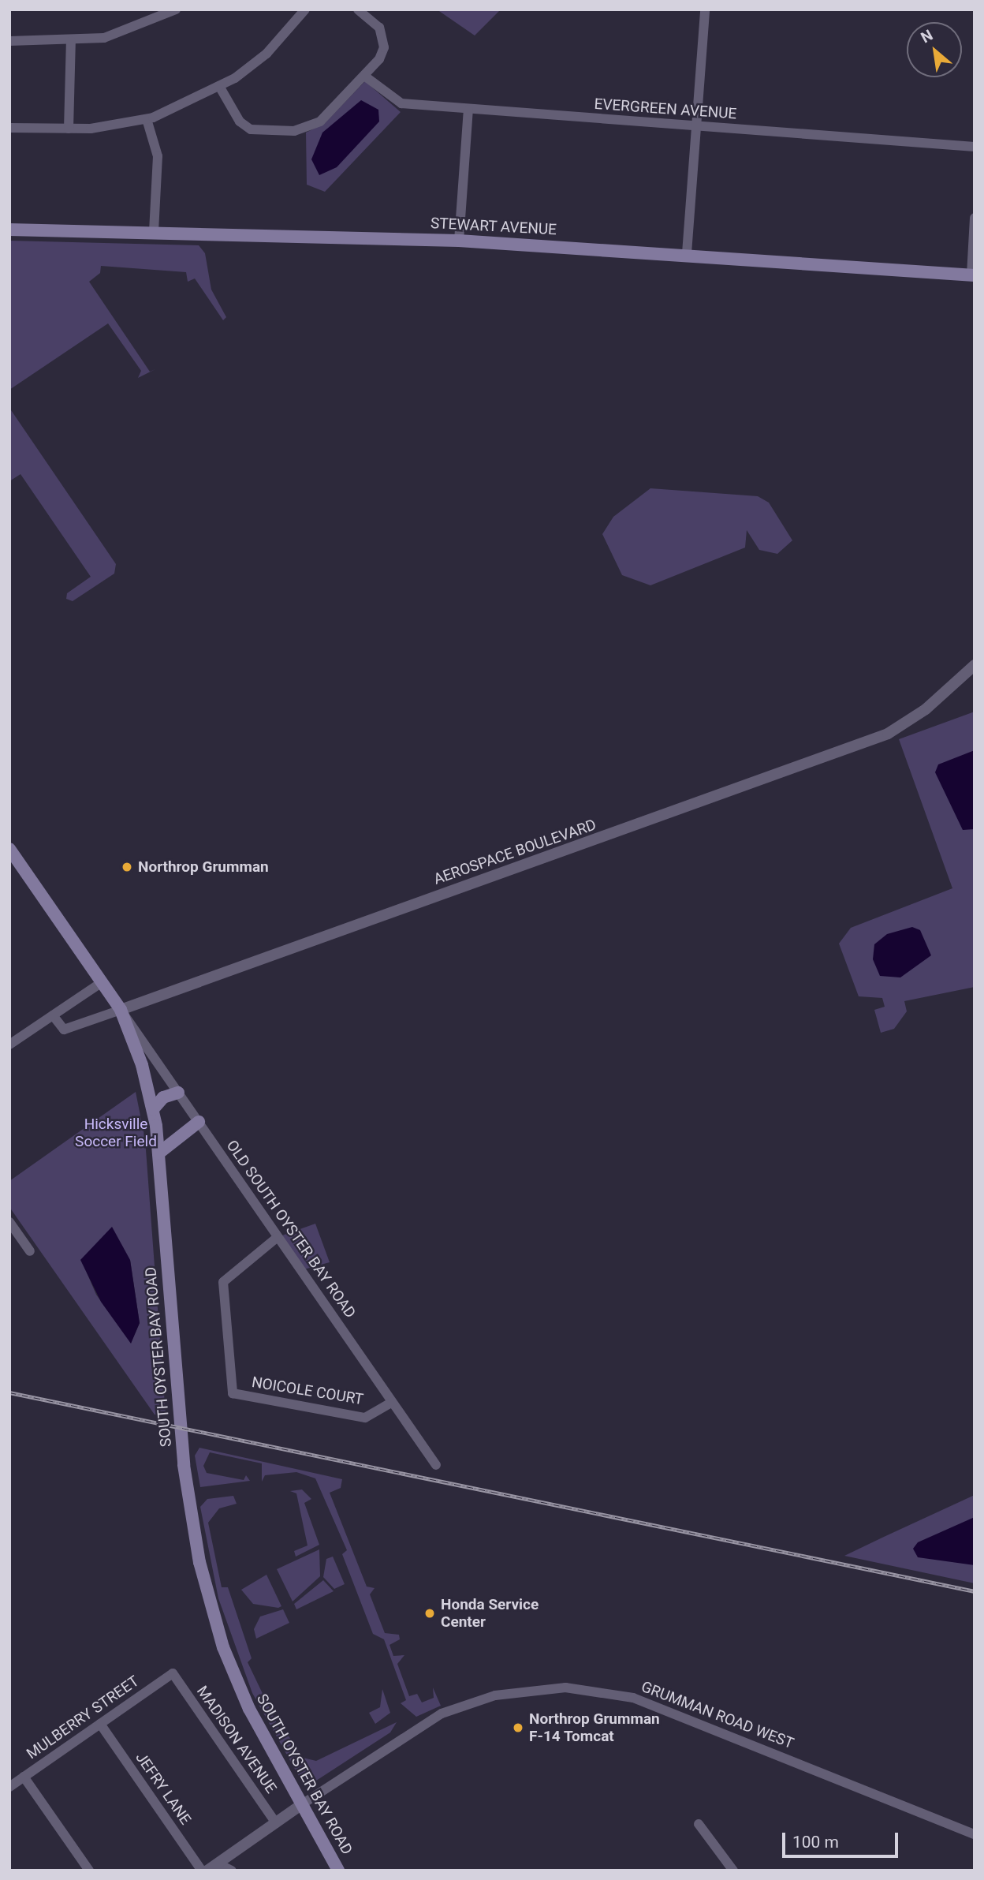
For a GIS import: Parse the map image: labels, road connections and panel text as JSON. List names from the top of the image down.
{
  "streets": {
    "main road": ["STEWART AVENUE", "SOUTH OYSTER BAY ROAD"],
    "street": [
      "EVERGREEN AVENUE",
      "AEROSPACE BOULEVARD",
      "OLD SOUTH OYSTER BAY ROAD",
      "NOICOLE COURT",
      "GRUMMAN ROAD WEST",
      "MULBERRY STREET",
      "MADISON AVENUE",
      "JEFRY LANE"
    ]
  },
  "crossings": [
    ["AEROSPACE BOULEVARD", "OLD SOUTH OYSTER BAY ROAD"],
    ["AEROSPACE BOULEVARD", "SOUTH OYSTER BAY ROAD"],
    ["OLD SOUTH OYSTER BAY ROAD", "SOUTH OYSTER BAY ROAD"],
    ["OLD SOUTH OYSTER BAY ROAD", "NOICOLE COURT"],
    ["SOUTH OYSTER BAY ROAD", "GRUMMAN ROAD WEST"],
    ["MULBERRY STREET", "MADISON AVENUE"],
    ["MULBERRY STREET", "JEFRY LANE"]
  ],
  "parks": ["Hicksville Soccer Field"],
  "places": ["Northrop Grumman", "Honda Service Center", "Northrop Grumman F-14 Tomcat"],
  "scale_bar": "100 m",
  "north": "top left"
}
